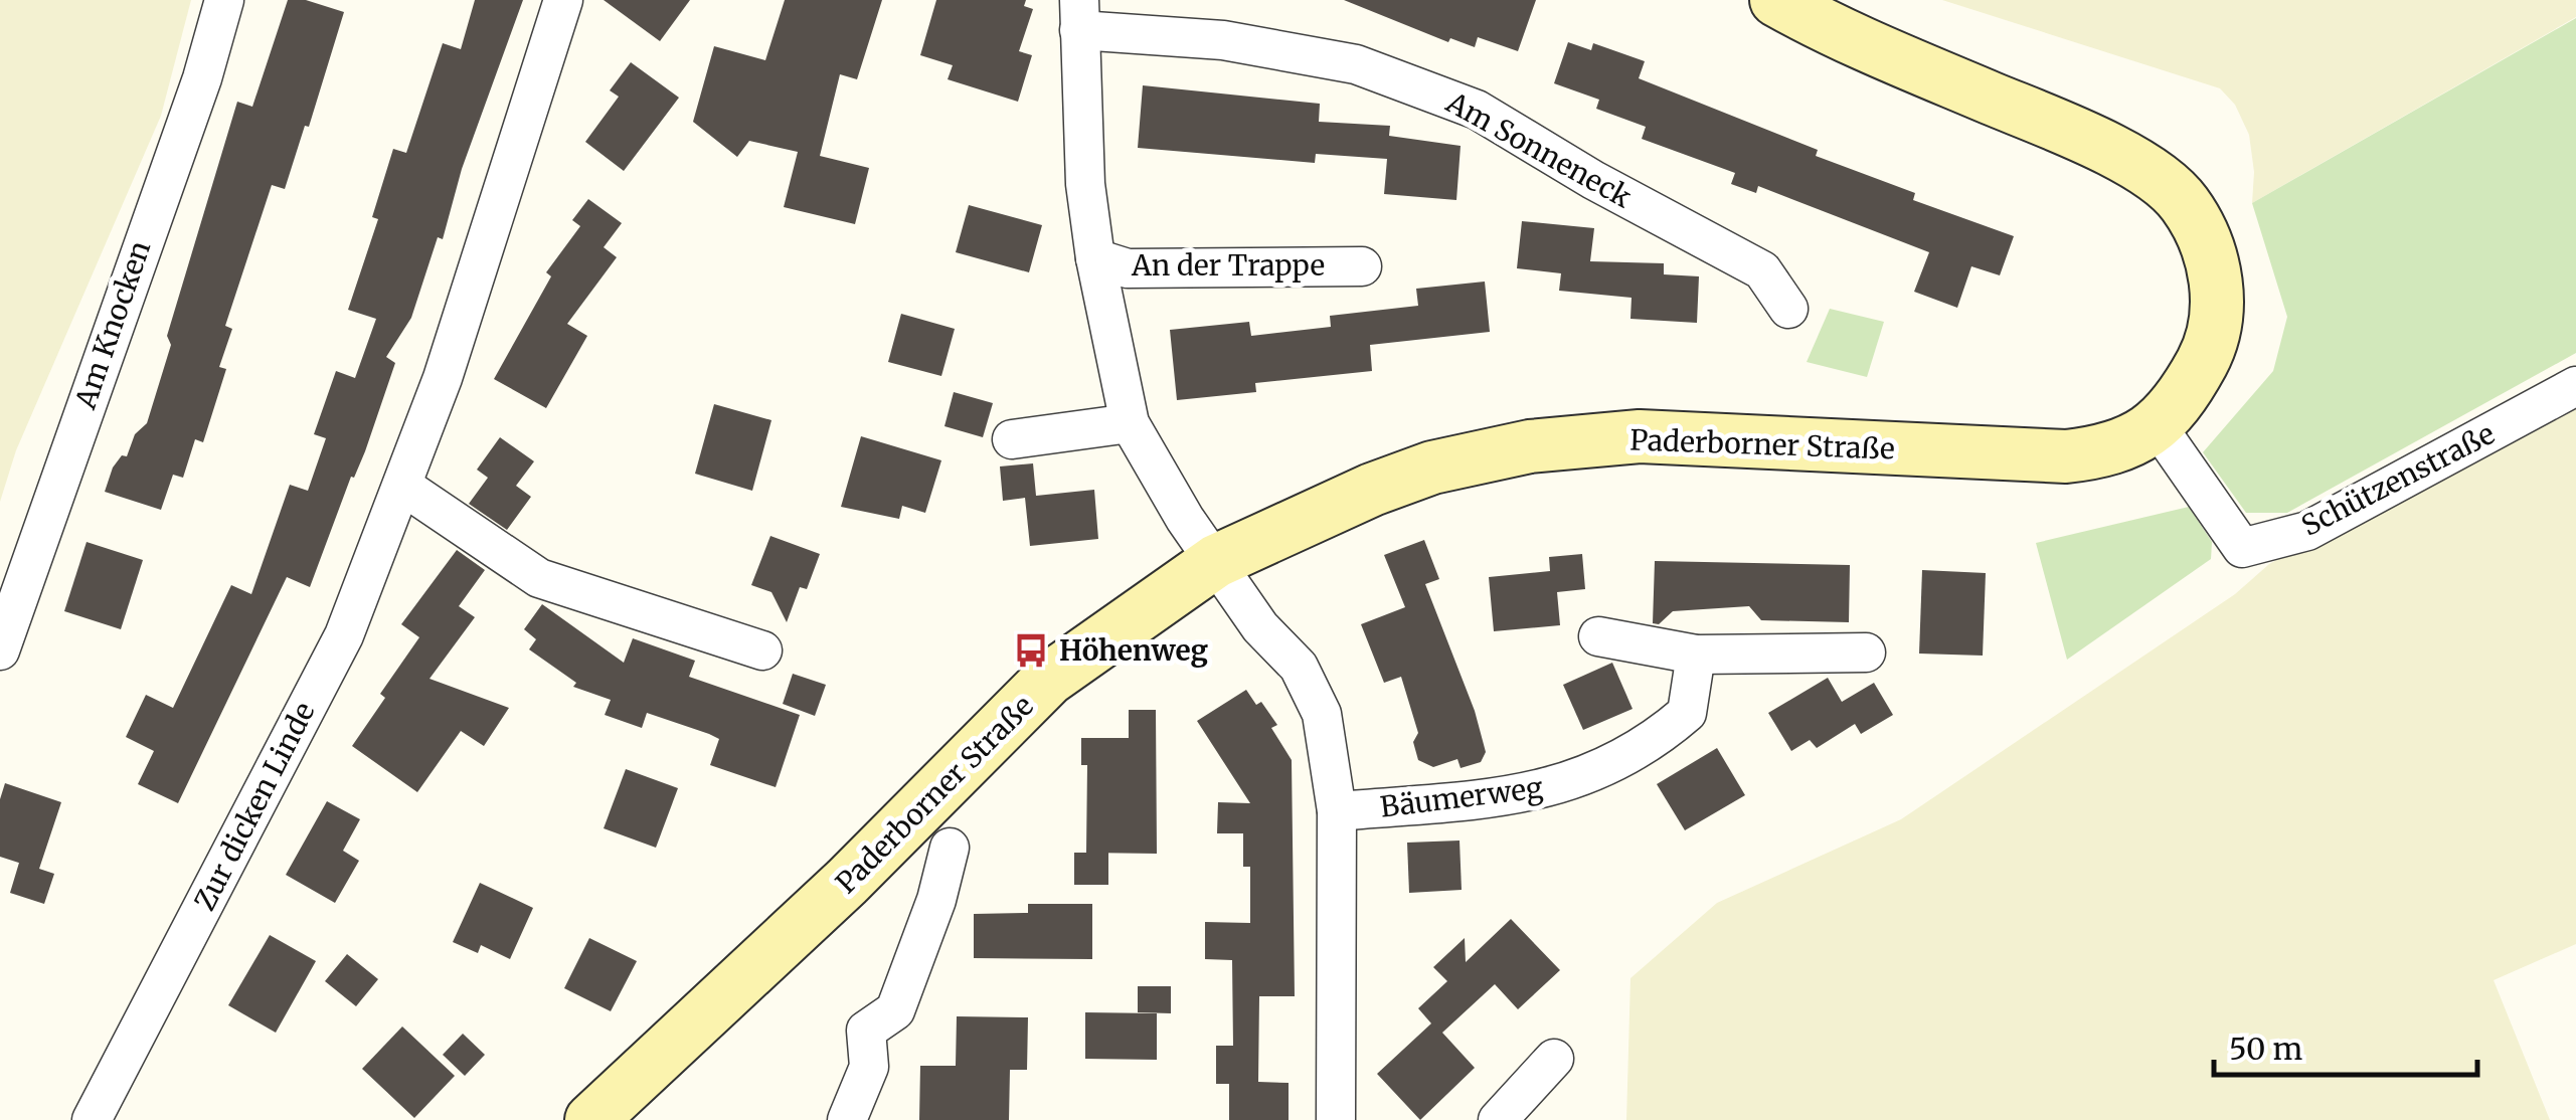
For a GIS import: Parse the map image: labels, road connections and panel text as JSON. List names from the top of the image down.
{
  "streets": {
    "main road": ["Paderborner Straße"],
    "street": [
      "Am Sonneneck",
      "An der Trappe",
      "Am Knocken",
      "Schützenstraße",
      "Bäumerweg",
      "Zur dicken Linde"
    ]
  },
  "crossings": [
    ["Paderborner Straße", "Schützenstraße"]
  ],
  "places": {
    "bus stop": ["Höhenweg"]
  },
  "scale_bar": "50 m"
}
